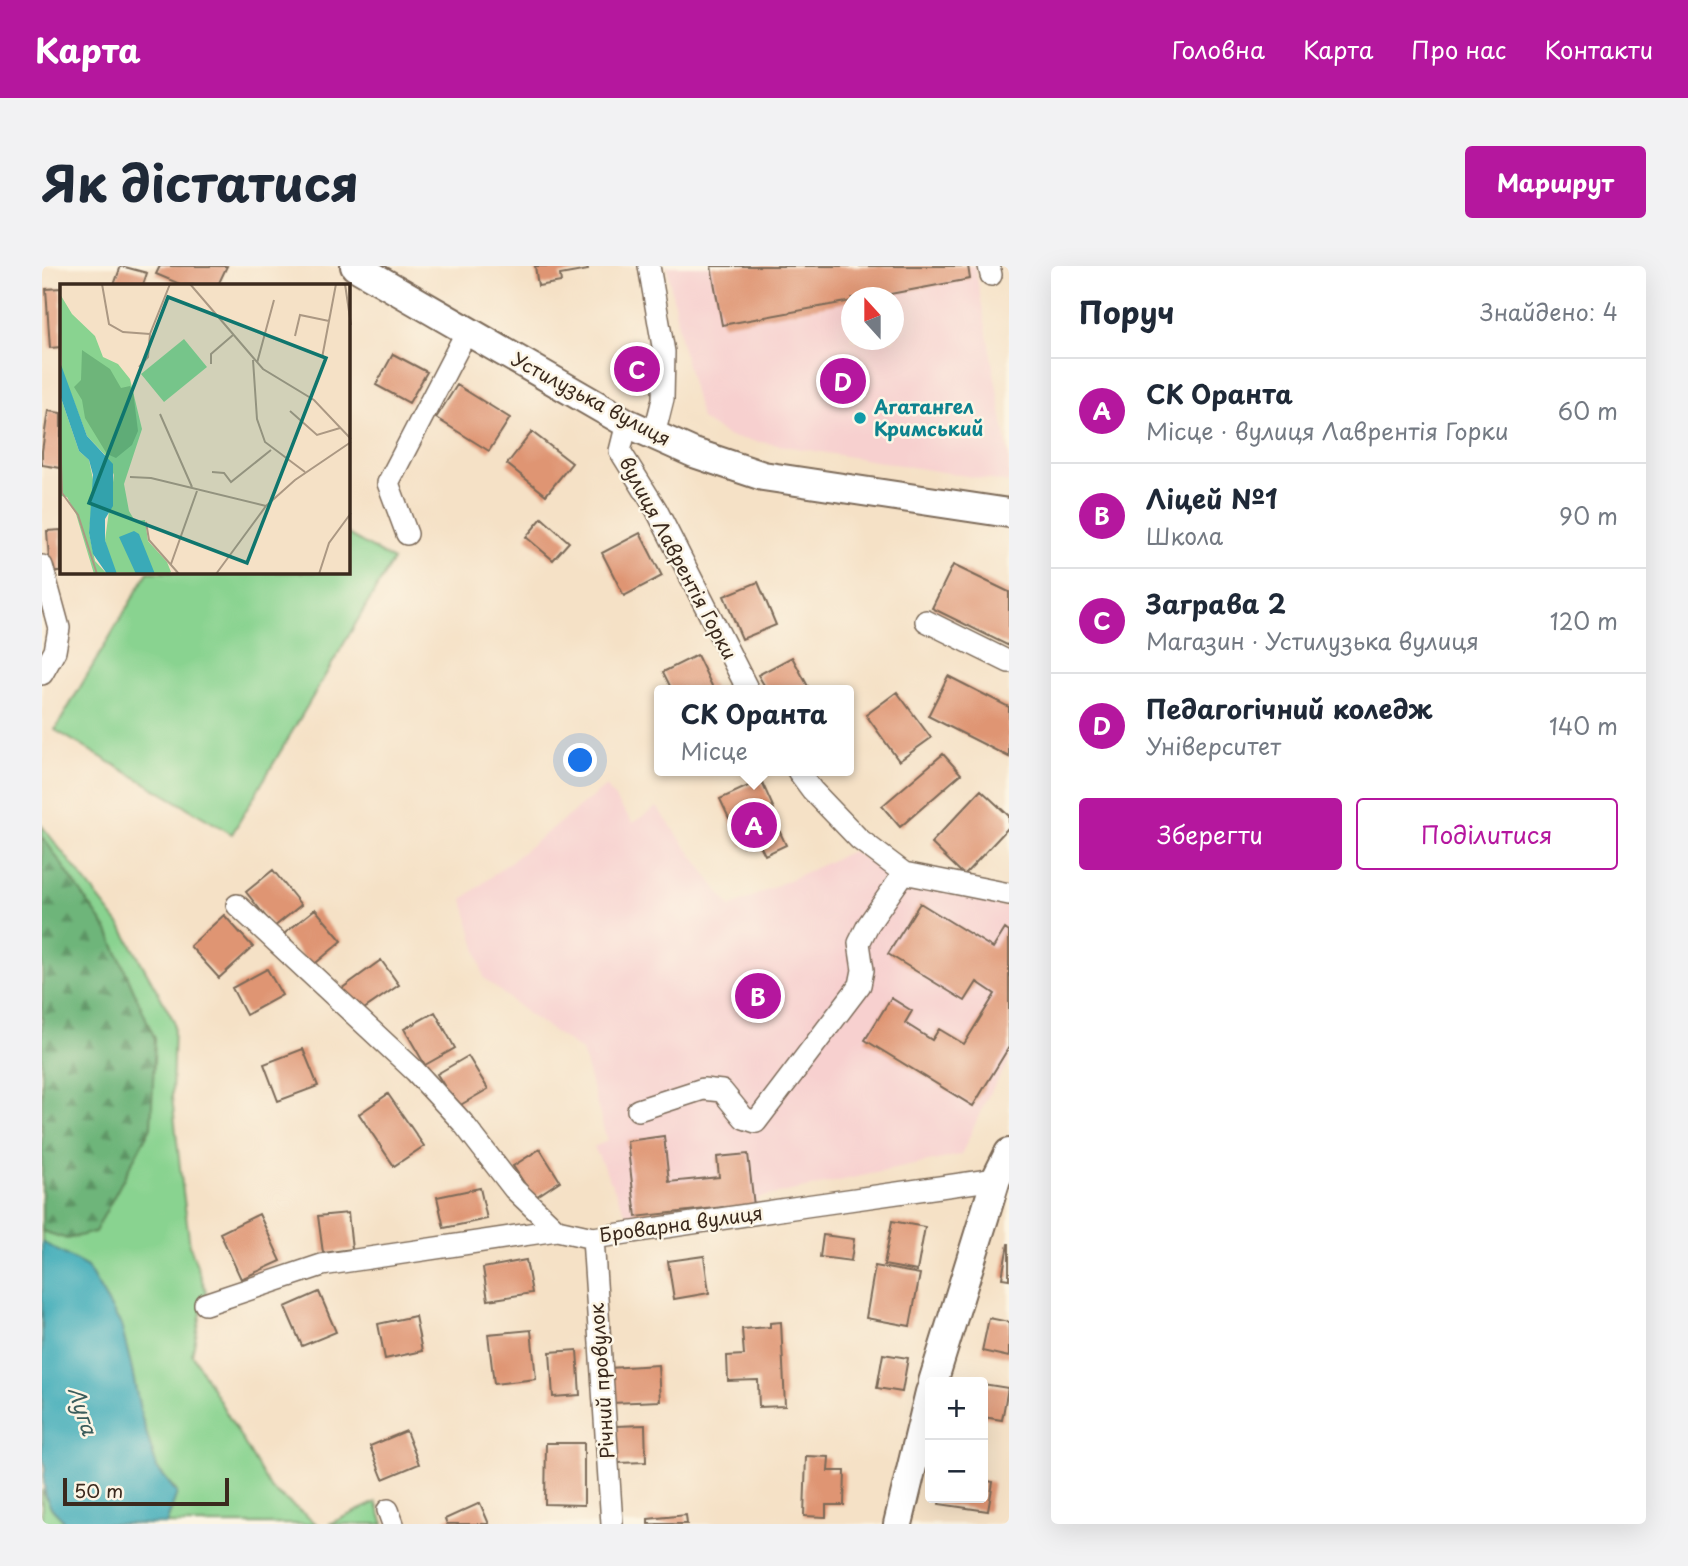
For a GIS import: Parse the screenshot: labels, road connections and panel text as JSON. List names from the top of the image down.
{
  "streets": {
    "main road": ["Устилузька вулиця"],
    "street": ["вулиця Лаврентія Горки", "Броварна вулиця", "Річний провулок"]
  },
  "crossings": [
    ["Устилузька вулиця", "вулиця Лаврентія Горки"],
    ["Броварна вулиця", "Річний провулок"]
  ],
  "water": ["Луга"],
  "places": ["Агатангел Кримський"],
  "scale_bar": "50 m",
  "north": "top",
  "page": {
    "header": "Карта",
    "nav": [
      "Головна",
      "Карта",
      "Про нас",
      "Контакти"
    ],
    "title": "Як дістатися",
    "buttons": [
      "Маршрут",
      ["Зберегти", "Поділитися"]
    ],
    "heading": ["Поруч", "Знайдено: 4"],
    "pins": [
      "C",
      "D",
      "A",
      "B"
    ],
    "list": [
      {
        "mark": "A",
        "name": "СК Оранта",
        "note": "Місце · вулиця Лаврентія Горки",
        "value": "60 m"
      },
      {
        "mark": "B",
        "name": "Ліцей №1",
        "note": "Школа",
        "value": "90 m"
      },
      {
        "mark": "C",
        "name": "Заграва 2",
        "note": "Магазин · Устилузька вулиця",
        "value": "120 m"
      },
      {
        "mark": "D",
        "name": "Педагогічний коледж",
        "note": "Університет",
        "value": "140 m"
      }
    ],
    "popup": ["СК Оранта", "Місце"],
    "map_buttons": ["+", "−"],
    "scale": "50 m"
  }
}
